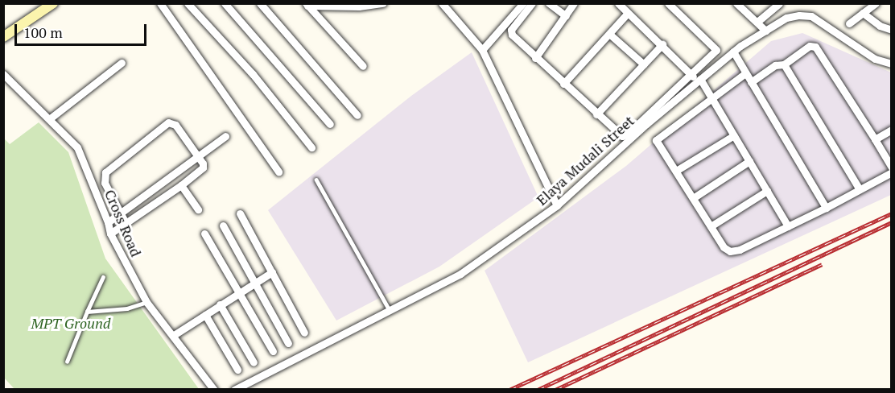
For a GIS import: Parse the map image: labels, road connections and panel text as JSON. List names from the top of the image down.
{
  "streets": {
    "street": ["Elaya Mudali Street", "Cross Road"]
  },
  "parks": ["MPT Ground"],
  "scale_bar": "100 m"
}
